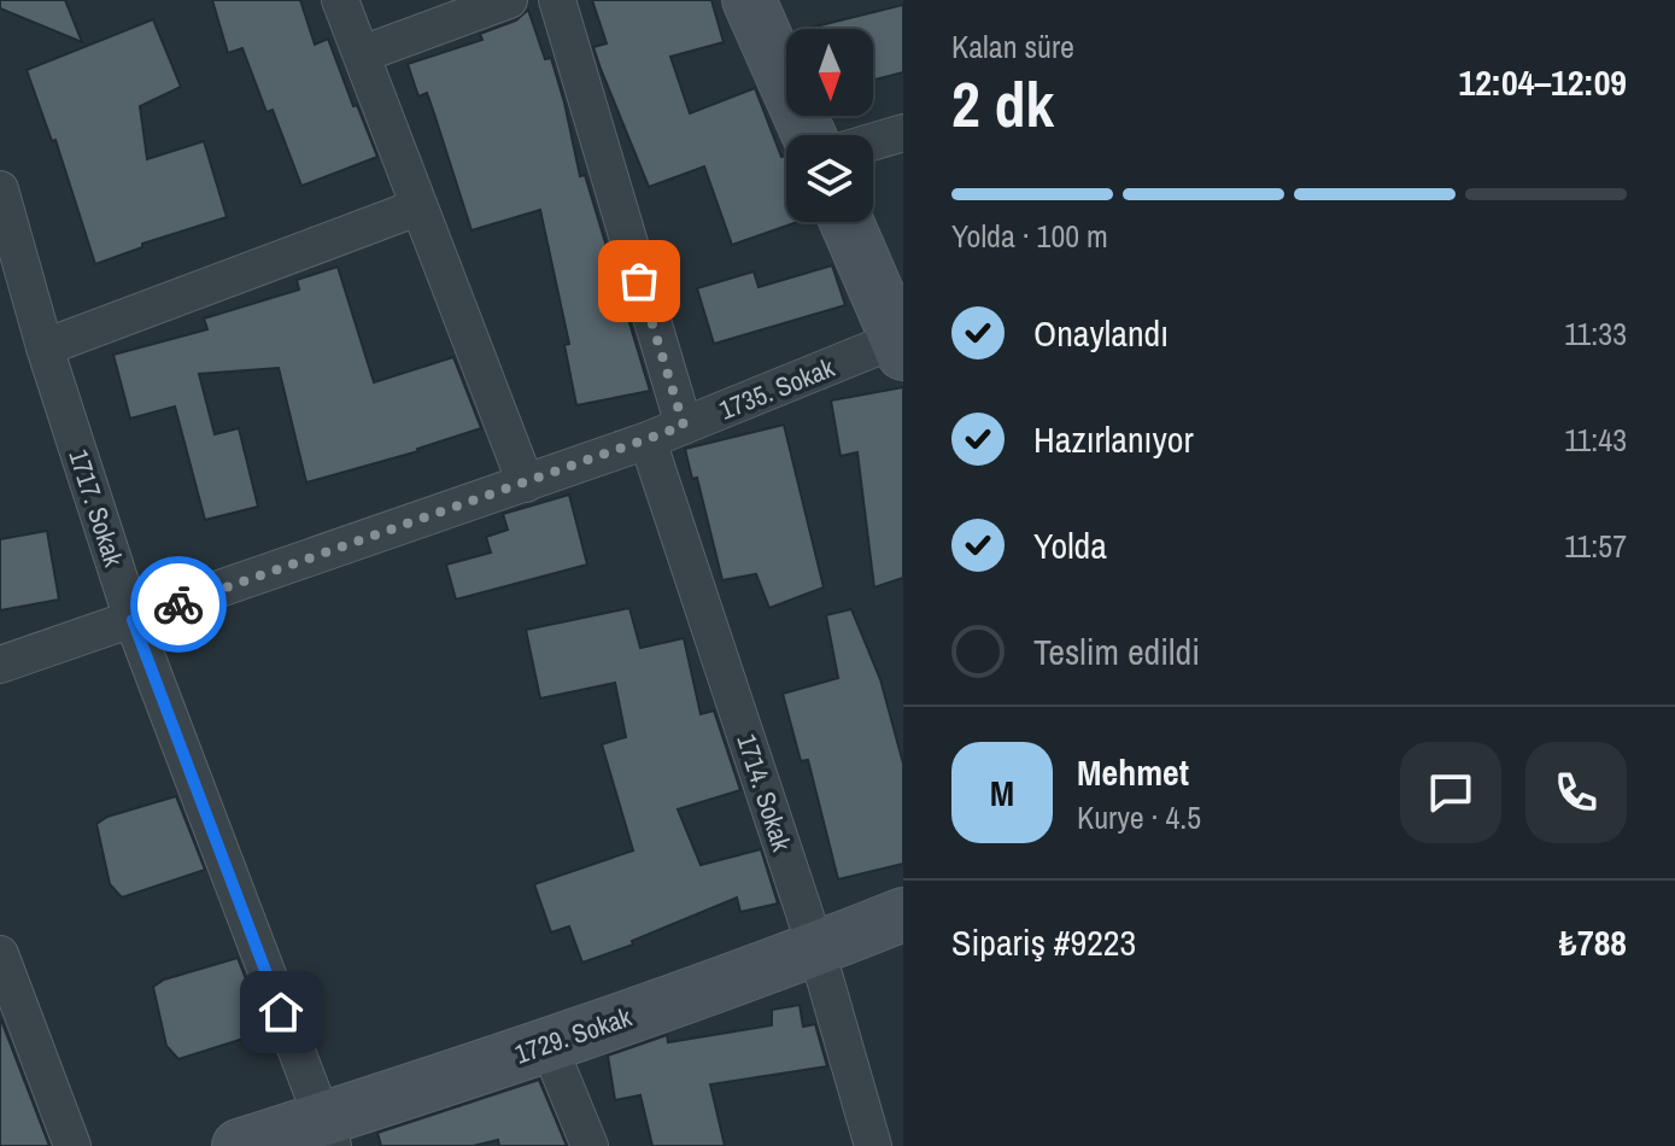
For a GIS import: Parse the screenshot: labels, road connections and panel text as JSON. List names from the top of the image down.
{
  "streets": {
    "street": [
      "1735. Sokak",
      "1717. Sokak",
      "1714. Sokak",
      "1729. Sokak"
    ]
  },
  "crossings": [
    ["1735. Sokak", "1717. Sokak"],
    ["1735. Sokak", "1714. Sokak"],
    ["1717. Sokak", "1729. Sokak"],
    ["1714. Sokak", "1729. Sokak"]
  ],
  "north": "bottom",
  "page": {
    "heading": ["2 dk", "Kalan süre", "12:04–12:09"],
    "panel": [
      "Mehmet",
      "Kurye · 4.5",
      "Sipariş #9223",
      "₺788"
    ],
    "bar": "Yolda · 100 m",
    "list": [
      ["Onaylandı", "11:33"],
      ["Hazırlanıyor", "11:43"],
      ["Yolda", "11:57"],
      "Teslim edildi"
    ],
    "round": "M"
  }
}
